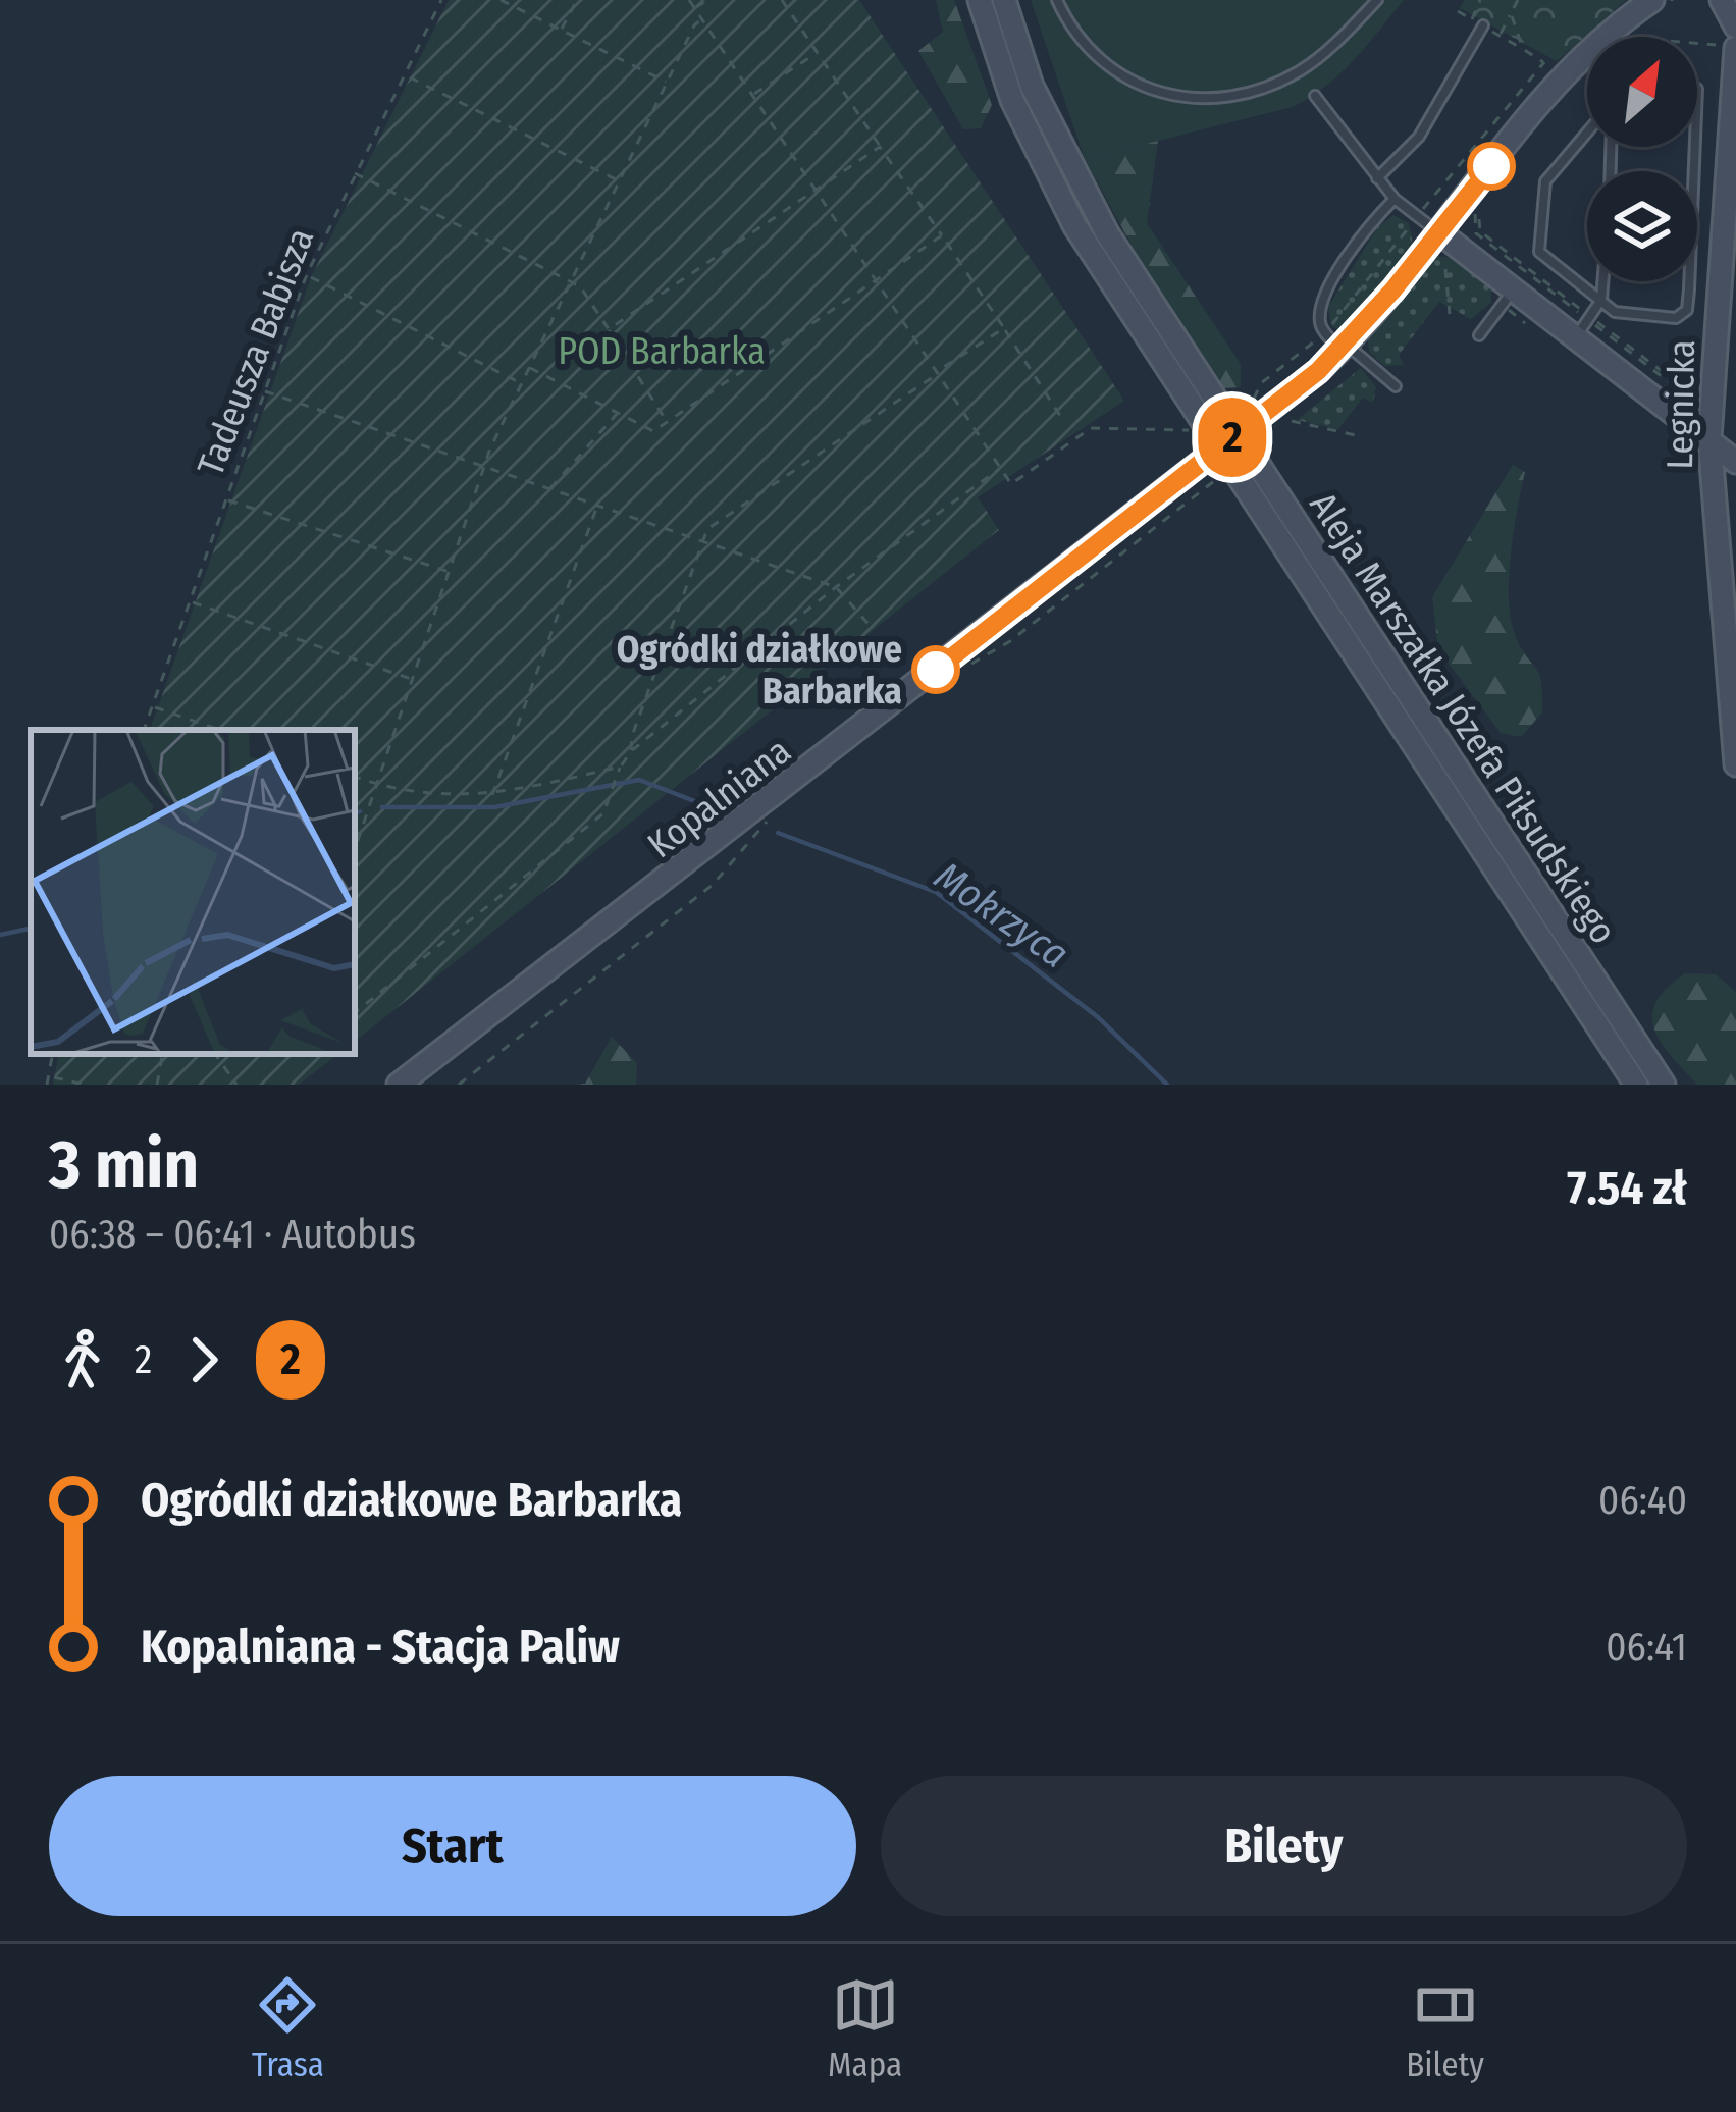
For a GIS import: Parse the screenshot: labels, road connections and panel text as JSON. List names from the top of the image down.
{
  "streets": {
    "street": ["Legnicka", "Aleja Marszałka Józefa Piłsudskiego", "Kopalniana"],
    "path": ["Tadeusza Babisza"]
  },
  "crossings": [
    ["Aleja Marszałka Józefa Piłsudskiego", "Kopalniana"]
  ],
  "water": ["Mokrzyca"],
  "parks": ["POD Barbarka"],
  "places": ["Ogródki działkowe Barbarka"],
  "lines": ["bus line 2"],
  "north": "top right",
  "page": {
    "on_map": "2",
    "heading": ["3 min", "06:38 – 06:41 · Autobus", "7.54 zł"],
    "legs": ["2", "2"],
    "list": [
      {
        "name": "Ogródki działkowe Barbarka",
        "value": "06:40"
      },
      {
        "name": "Kopalniana - Stacja Paliw",
        "value": "06:41"
      }
    ],
    "buttons": ["Start", "Bilety"],
    "tabs": ["Trasa", "Mapa", "Bilety"]
  }
}
